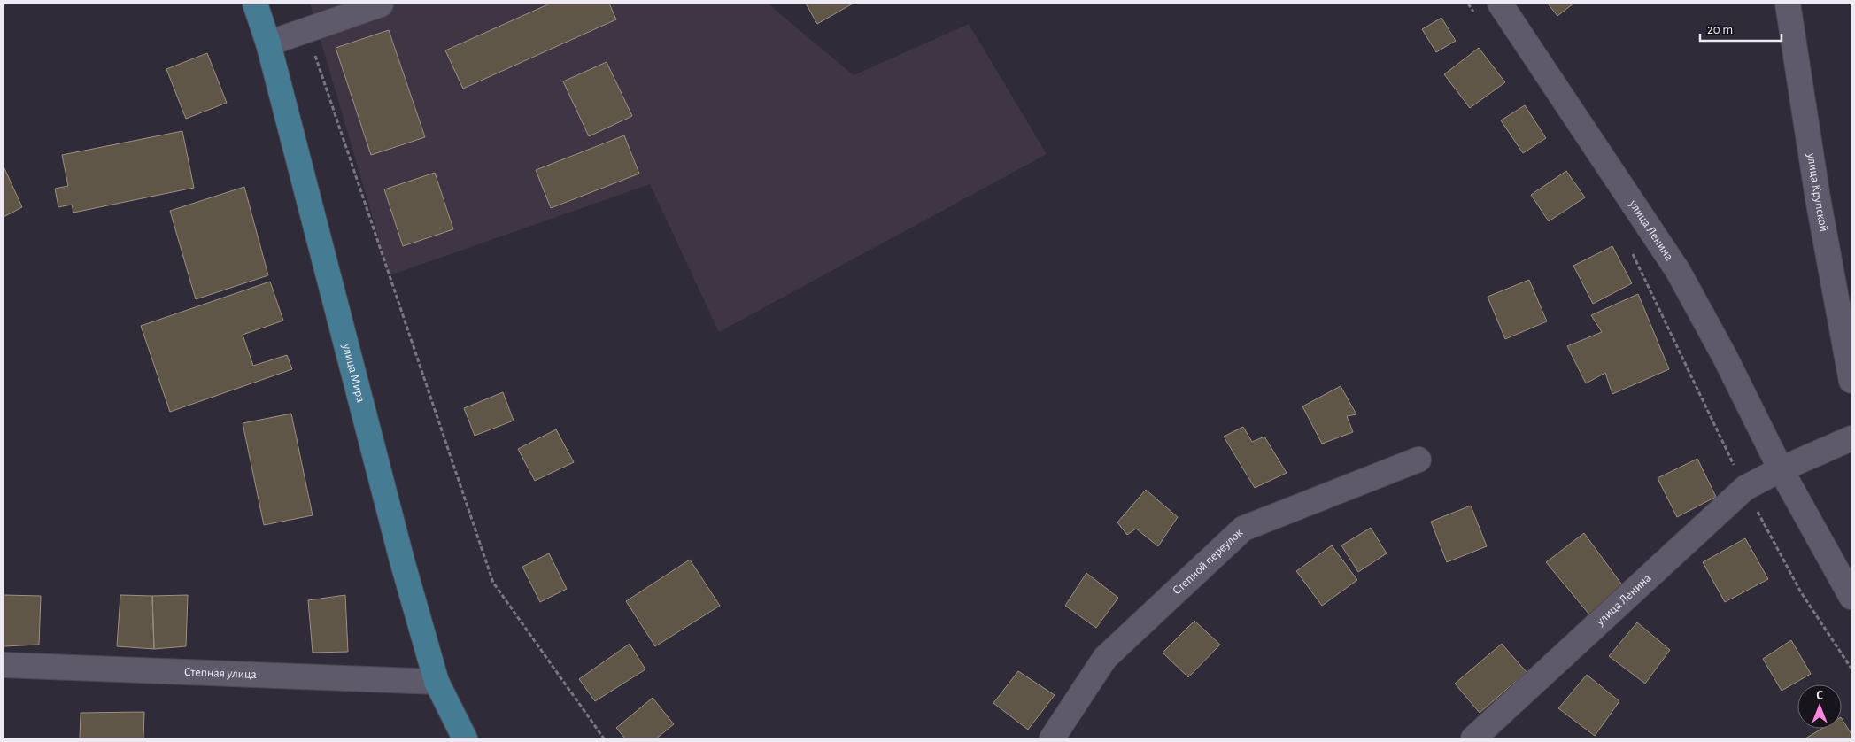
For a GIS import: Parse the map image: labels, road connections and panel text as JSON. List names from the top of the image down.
{
  "streets": {
    "main road": ["улица Мира"],
    "street": [
      "улица Крупской",
      "улица Ленина",
      "Степной переулок",
      "Степная улица"
    ]
  },
  "crossings": [
    ["улица Мира", "Степная улица"]
  ],
  "scale_bar": "20 m",
  "north": "top"
}
